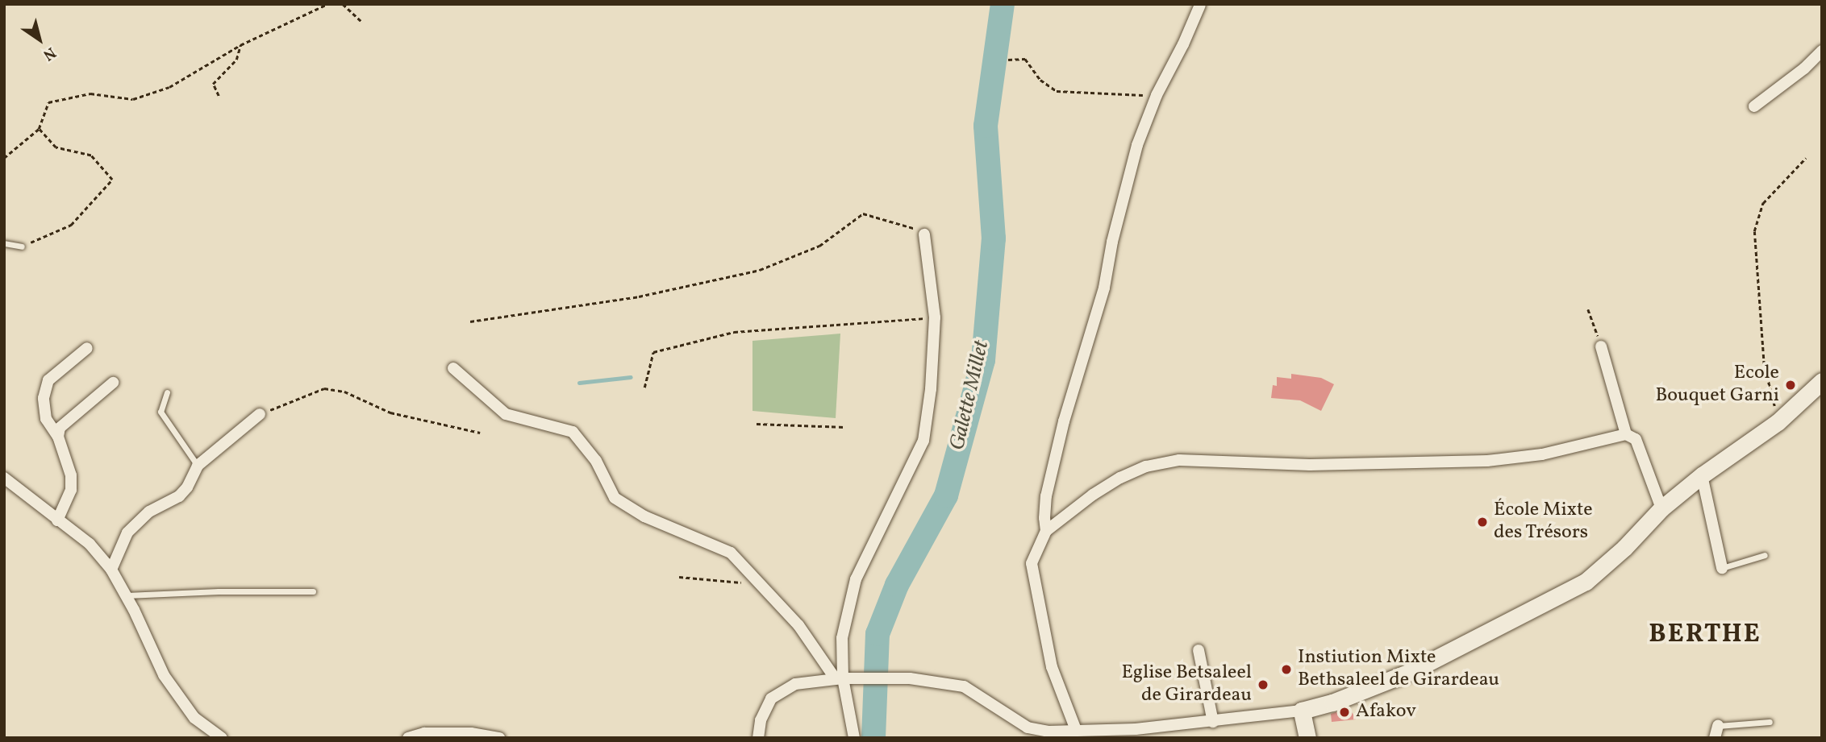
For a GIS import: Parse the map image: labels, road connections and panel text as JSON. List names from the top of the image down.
{
  "districts": ["BERTHE"],
  "water": ["Galette Millet"],
  "places": [
    "Ecole Bouquet Garni",
    "École Mixte des Trésors",
    "Instiution Mixte Bethsaleel de Girardeau",
    "Eglise Betsaleel de Girardeau",
    "Afakov"
  ],
  "north": "bottom right"
}
